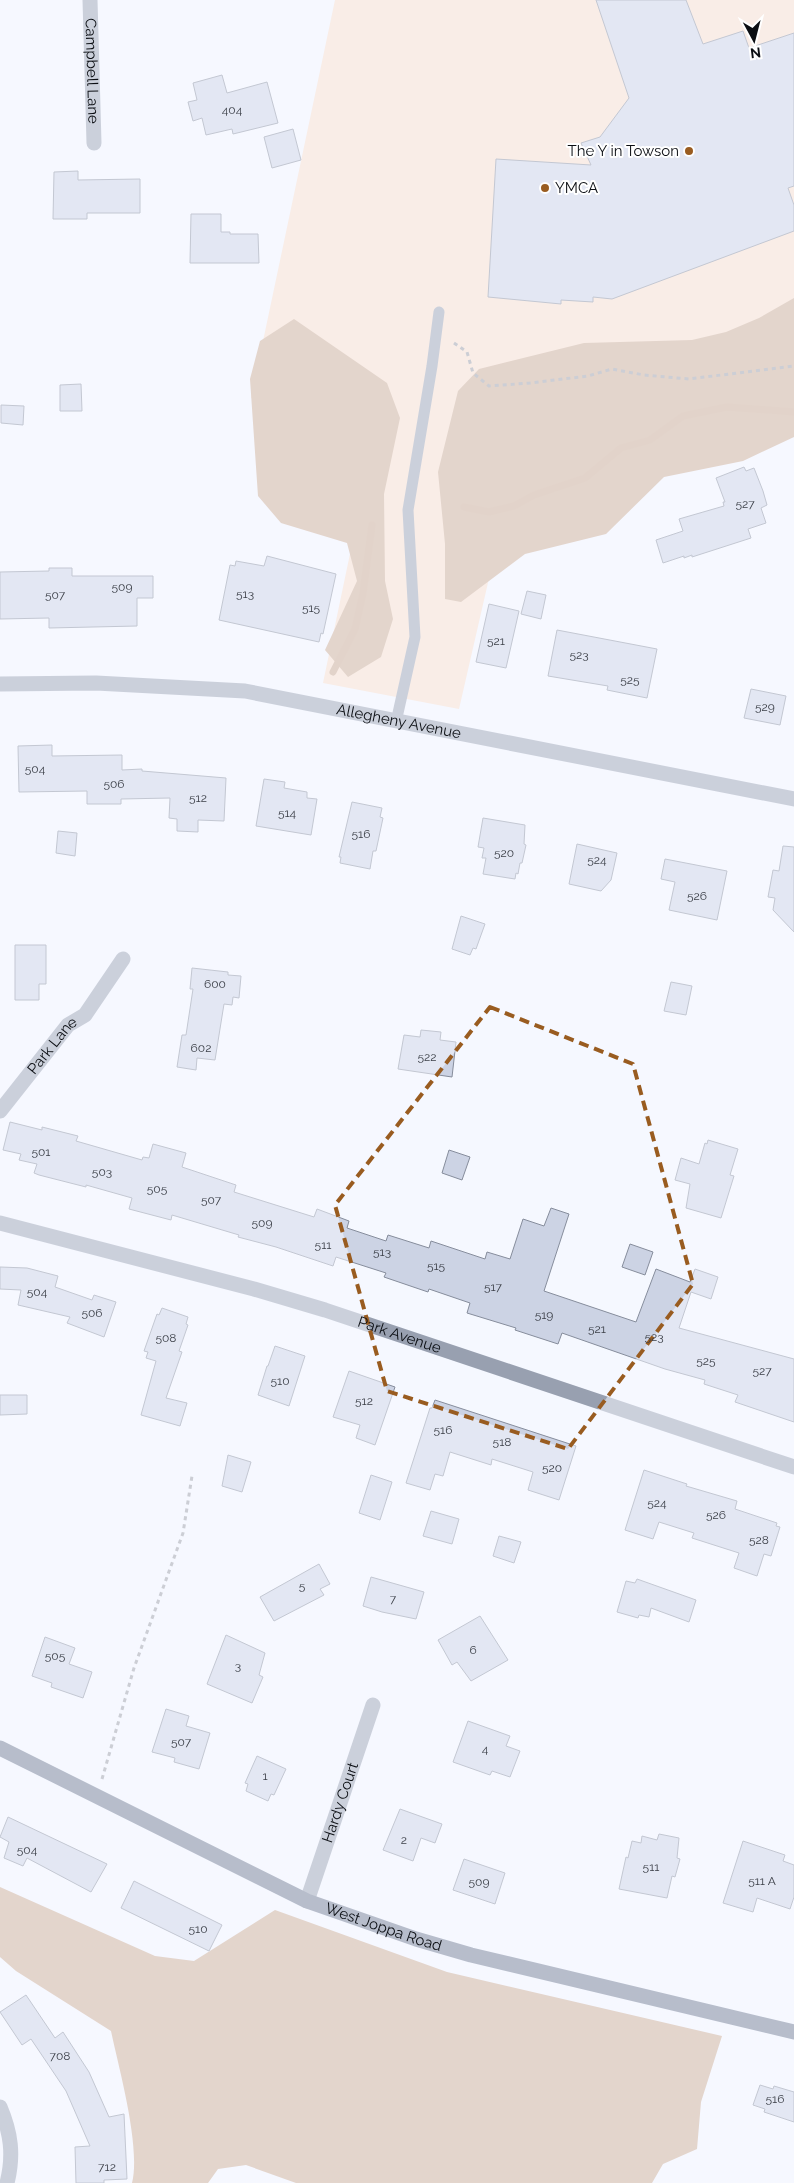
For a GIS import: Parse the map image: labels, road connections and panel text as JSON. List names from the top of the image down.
{
  "streets": {
    "street": [
      "Campbell Lane",
      "Allegheny Avenue",
      "Park Lane",
      "Park Avenue",
      "Hardy Court",
      "West Joppa Road"
    ]
  },
  "crossings": [
    ["Hardy Court", "West Joppa Road"]
  ],
  "places": ["The Y in Towson", "YMCA"],
  "house_numbers": [
    "404",
    "527",
    "509",
    "513",
    "507",
    "515",
    "521",
    "523",
    "525",
    "529",
    "504",
    "506",
    "512",
    "514",
    "516",
    "520",
    "524",
    "526",
    "600",
    "602",
    "522",
    "501",
    "503",
    "505",
    "507",
    "509",
    "511",
    "513",
    "515",
    "517",
    "504",
    "506",
    "519",
    "521",
    "523",
    "508",
    "525",
    "527",
    "510",
    "512",
    "516",
    "518",
    "520",
    "524",
    "526",
    "528",
    "5",
    "7",
    "6",
    "505",
    "3",
    "507",
    "4",
    "1",
    "2",
    "504",
    "511",
    "511 A",
    "509",
    "510",
    "708",
    "516",
    "712"
  ],
  "north": "bottom"
}
